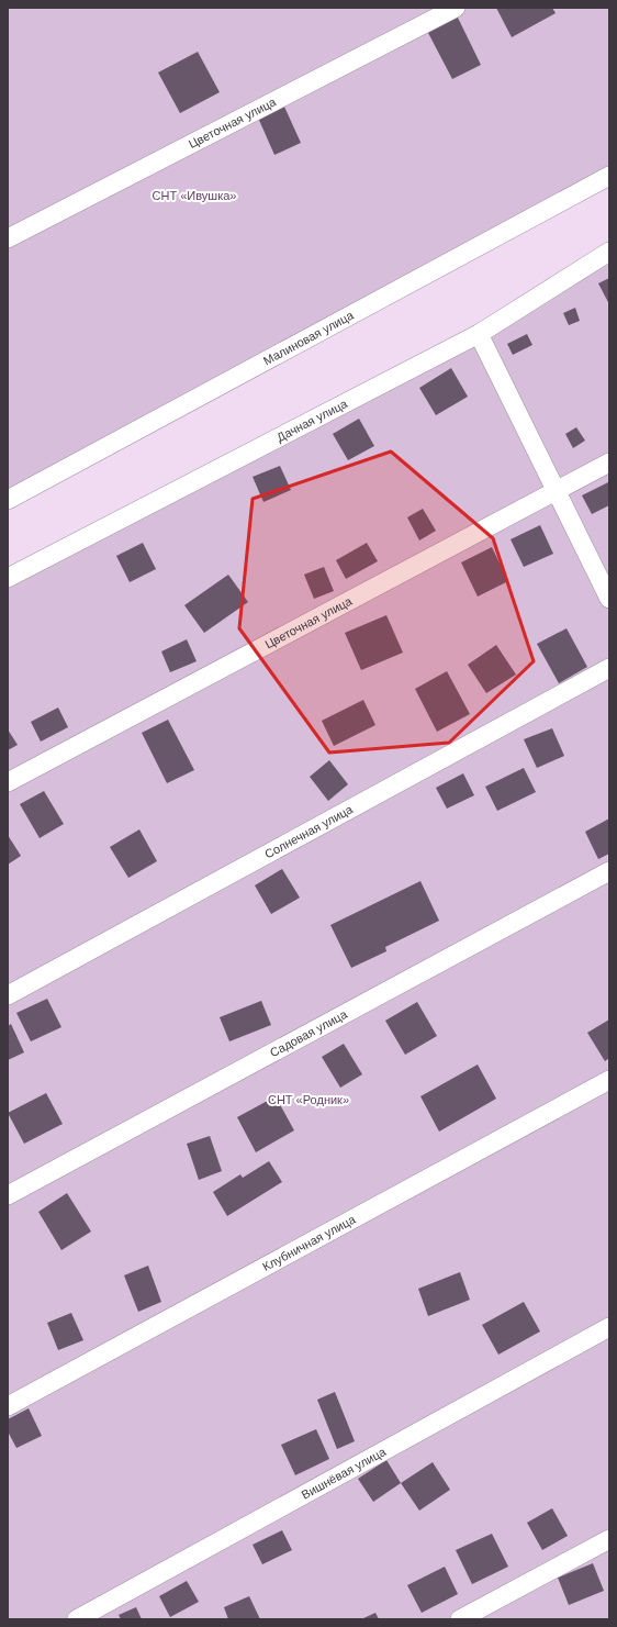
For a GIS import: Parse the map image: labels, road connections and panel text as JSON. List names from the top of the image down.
{
  "streets": {
    "street": [
      "Цветочная улица",
      "Малиновая улица",
      "Дачная улица",
      "Солнечная улица",
      "Садовая улица",
      "Клубничная улица",
      "Вишнёвая улица"
    ]
  },
  "parks": ["СНТ «Ивушка»", "СНТ «Родник»"]
}
